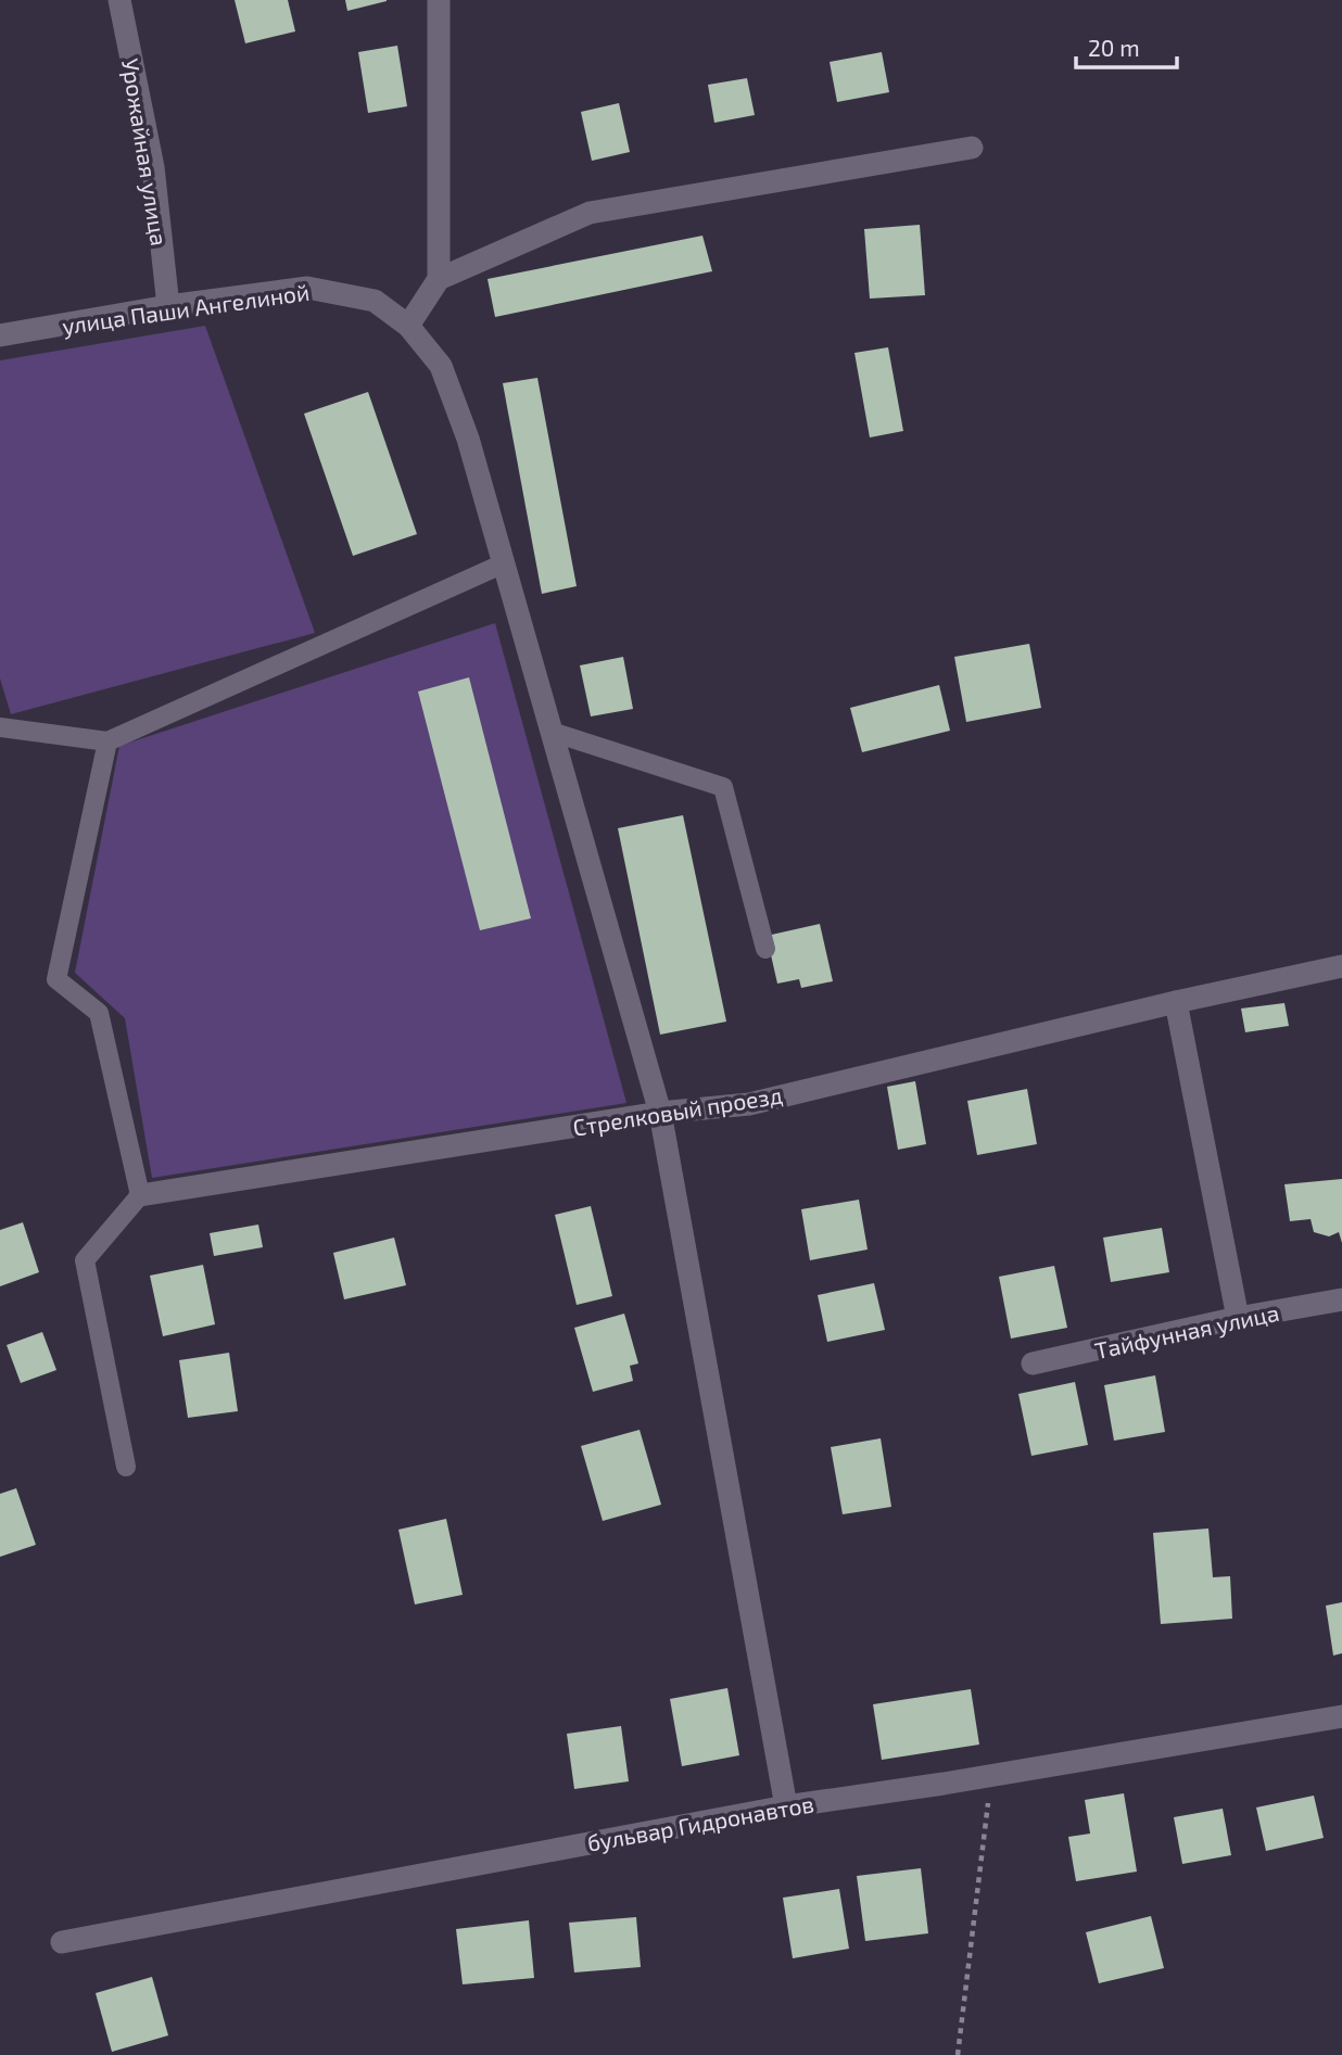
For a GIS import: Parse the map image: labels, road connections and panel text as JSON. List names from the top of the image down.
{
  "streets": {
    "street": [
      "Урожайная улица",
      "улица Паши Ангелиной",
      "Стрелковый проезд",
      "Тайфунная улица",
      "бульвар Гидронавтов"
    ]
  },
  "crossings": [
    ["Урожайная улица", "улица Паши Ангелиной"],
    ["улица Паши Ангелиной", "Стрелковый проезд"],
    ["улица Паши Ангелиной", "бульвар Гидронавтов"]
  ],
  "scale_bar": "20 m"
}
